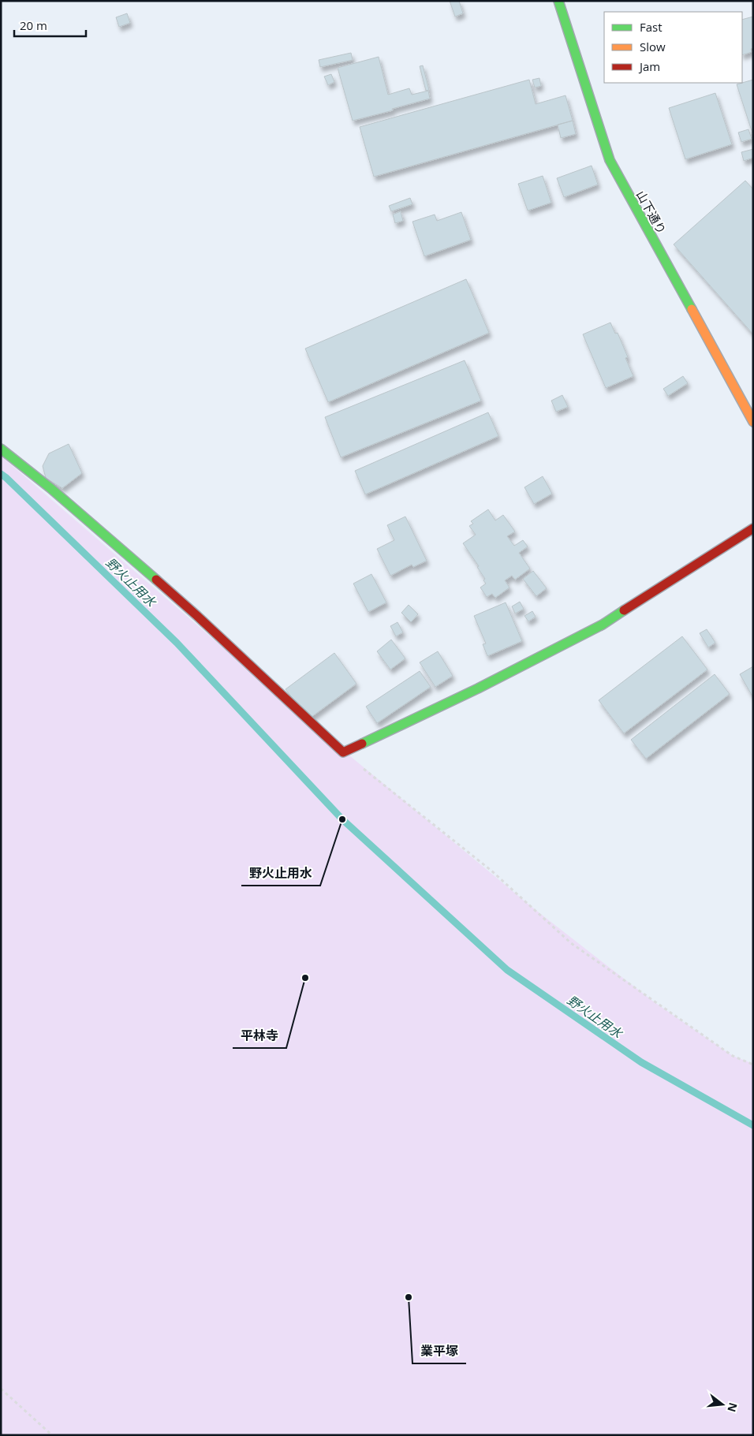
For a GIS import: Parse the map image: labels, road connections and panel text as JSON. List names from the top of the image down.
{
  "streets": {
    "street": ["山下通り"]
  },
  "water": ["野火止用水"],
  "places": ["野火止用水", "平林寺", "業平塚"],
  "legend": ["Fast", "Slow", "Jam"],
  "scale_bar": "20 m",
  "north": "right"
}
